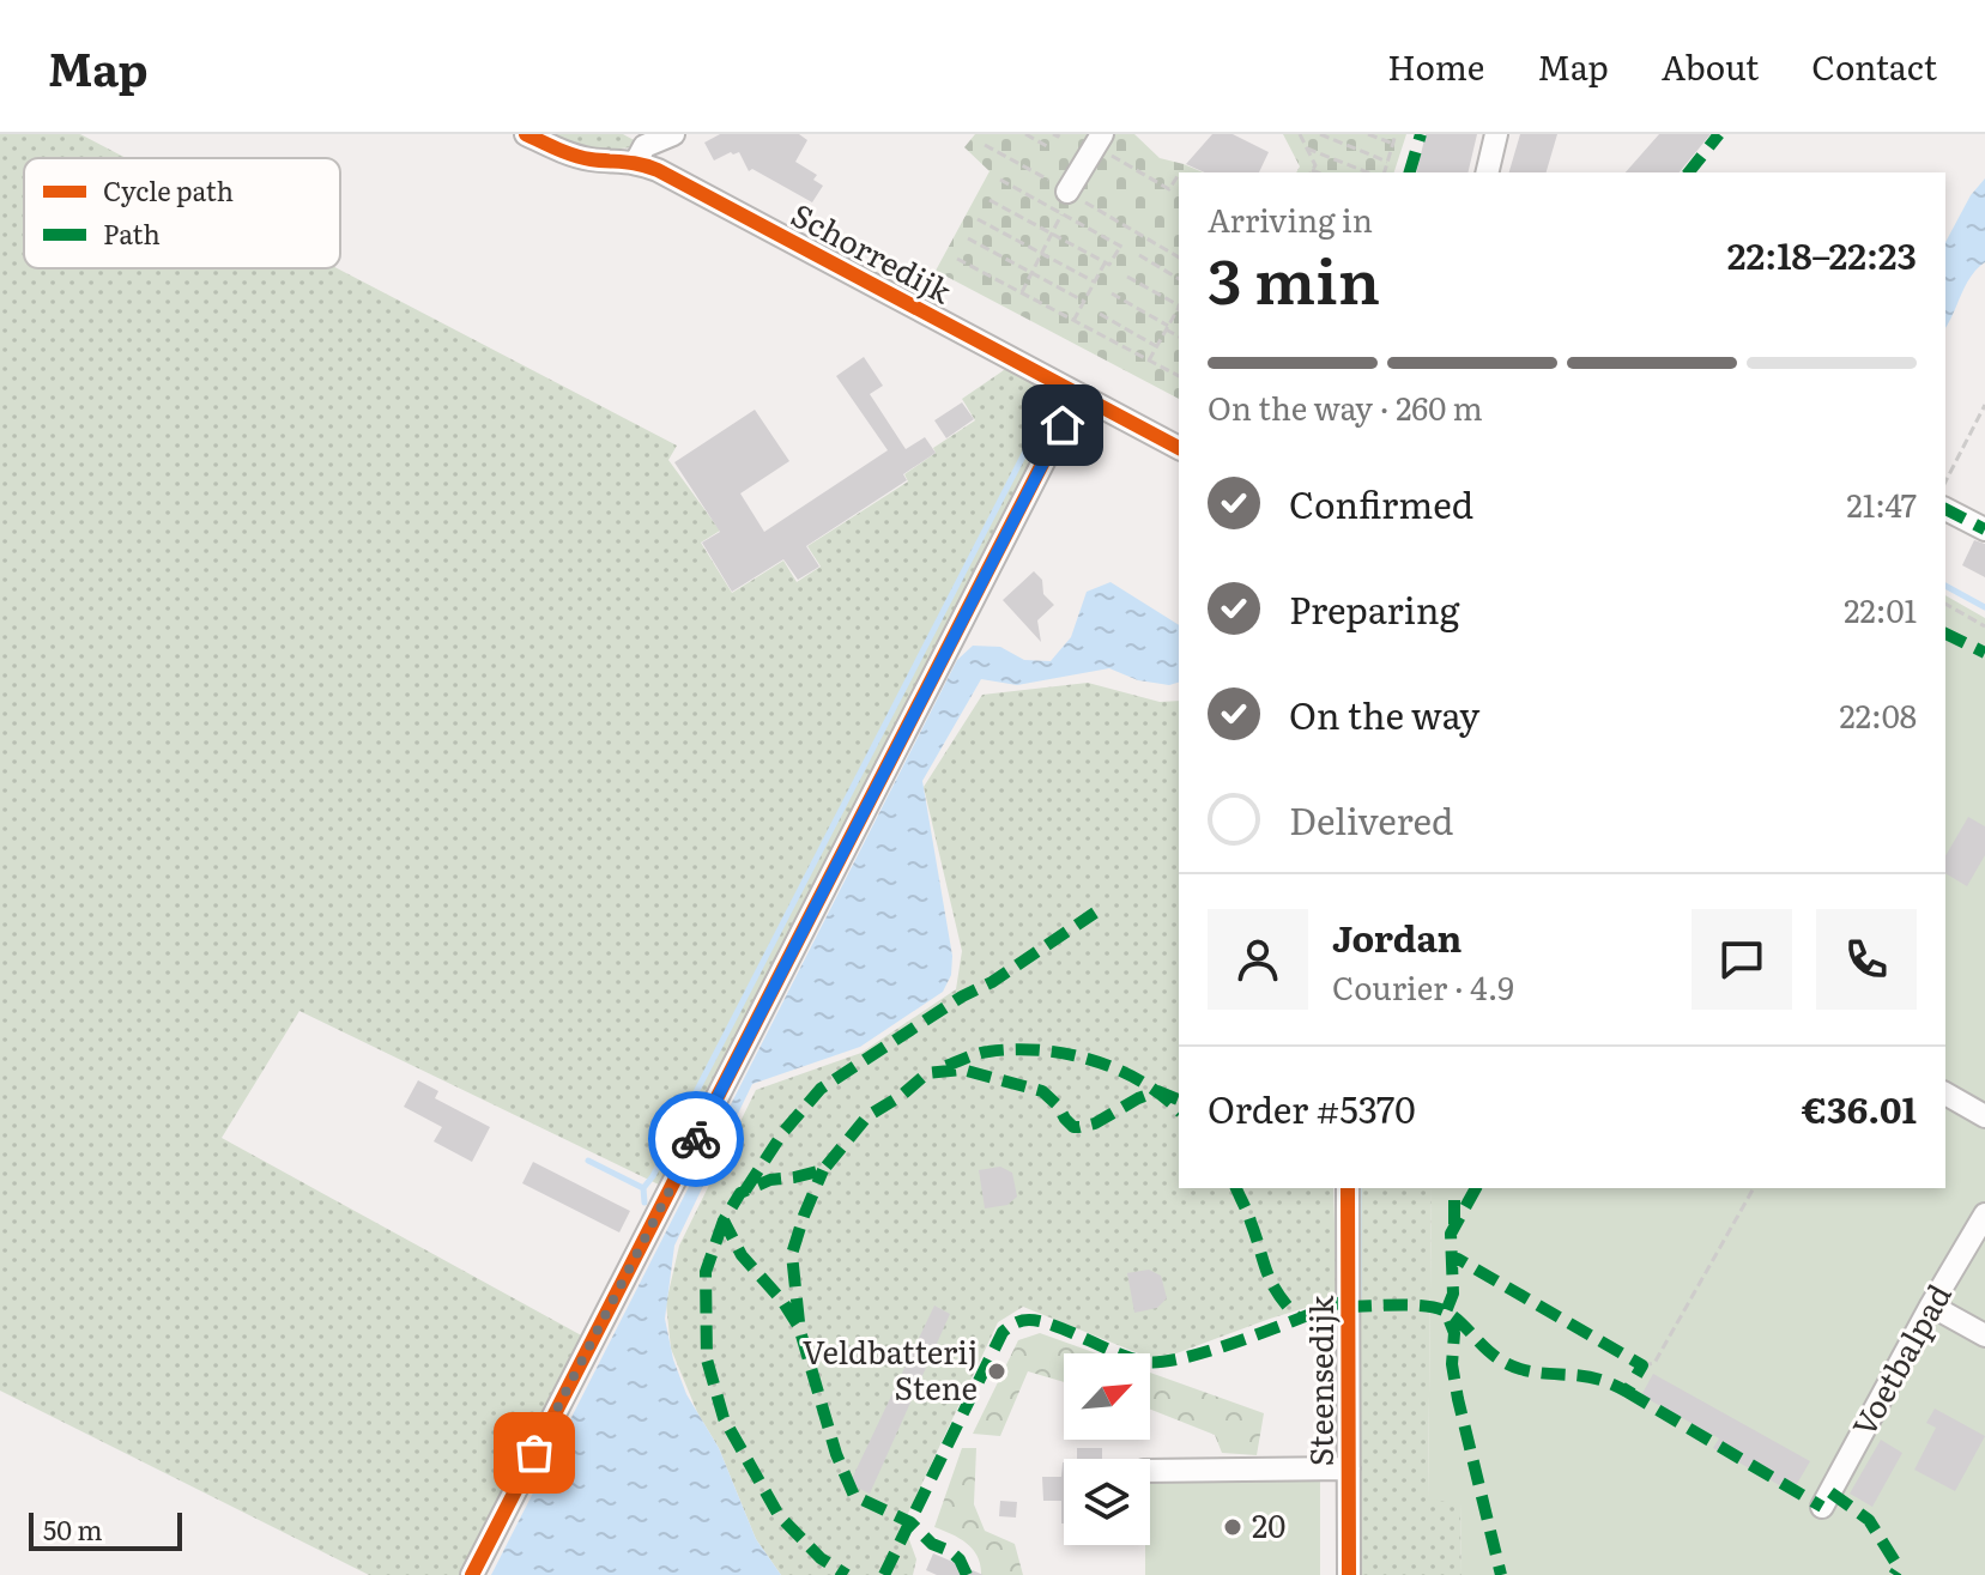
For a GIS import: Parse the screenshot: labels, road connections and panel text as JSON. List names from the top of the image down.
{
  "streets": {
    "street": ["Schorredijk", "Voetbalpad", "Steensedijk"]
  },
  "places": ["Veldbatterij Stene", "20"],
  "legend": ["Cycle path", "Path"],
  "scale_bar": "50 m",
  "north": "top right",
  "page": {
    "header": "Map",
    "nav": [
      "Home",
      "Map",
      "About",
      "Contact"
    ],
    "heading": ["3 min", "Arriving in", "22:18–22:23"],
    "panel": [
      "Jordan",
      "Courier · 4.9",
      "Order #5370",
      "€36.01"
    ],
    "bar": "On the way · 260 m",
    "list": [
      ["Confirmed", "21:47"],
      ["Preparing", "22:01"],
      ["On the way", "22:08"],
      "Delivered"
    ],
    "scale": "50 m"
  }
}
